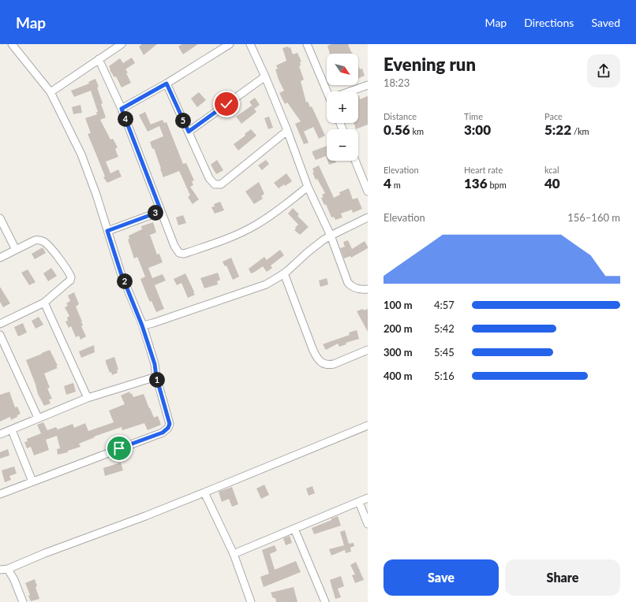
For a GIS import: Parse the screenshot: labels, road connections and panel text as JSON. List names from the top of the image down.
{
  "north": "bottom right",
  "page": {
    "header": "Map",
    "nav": ["Map", "Directions", "Saved"],
    "heading": ["Evening run", "18:23"],
    "map_buttons": ["+", "−"],
    "stats": [
      ["Distance", "0.56 km"],
      ["Time", "3:00"],
      ["Pace", "5:22 /km"],
      ["Elevation", "4 m"],
      ["Heart rate", "136 bpm"],
      ["kcal", "40"]
    ],
    "pins": [
      "4",
      "5",
      "3",
      "2",
      "1"
    ],
    "chart": ["Elevation", "156–160 m"],
    "list": [
      {
        "name": "100 m",
        "note": "4:57"
      },
      {
        "name": "200 m",
        "note": "5:42"
      },
      {
        "name": "300 m",
        "note": "5:45"
      },
      {
        "name": "400 m",
        "note": "5:16"
      }
    ],
    "buttons": ["Save", "Share"]
  }
}
